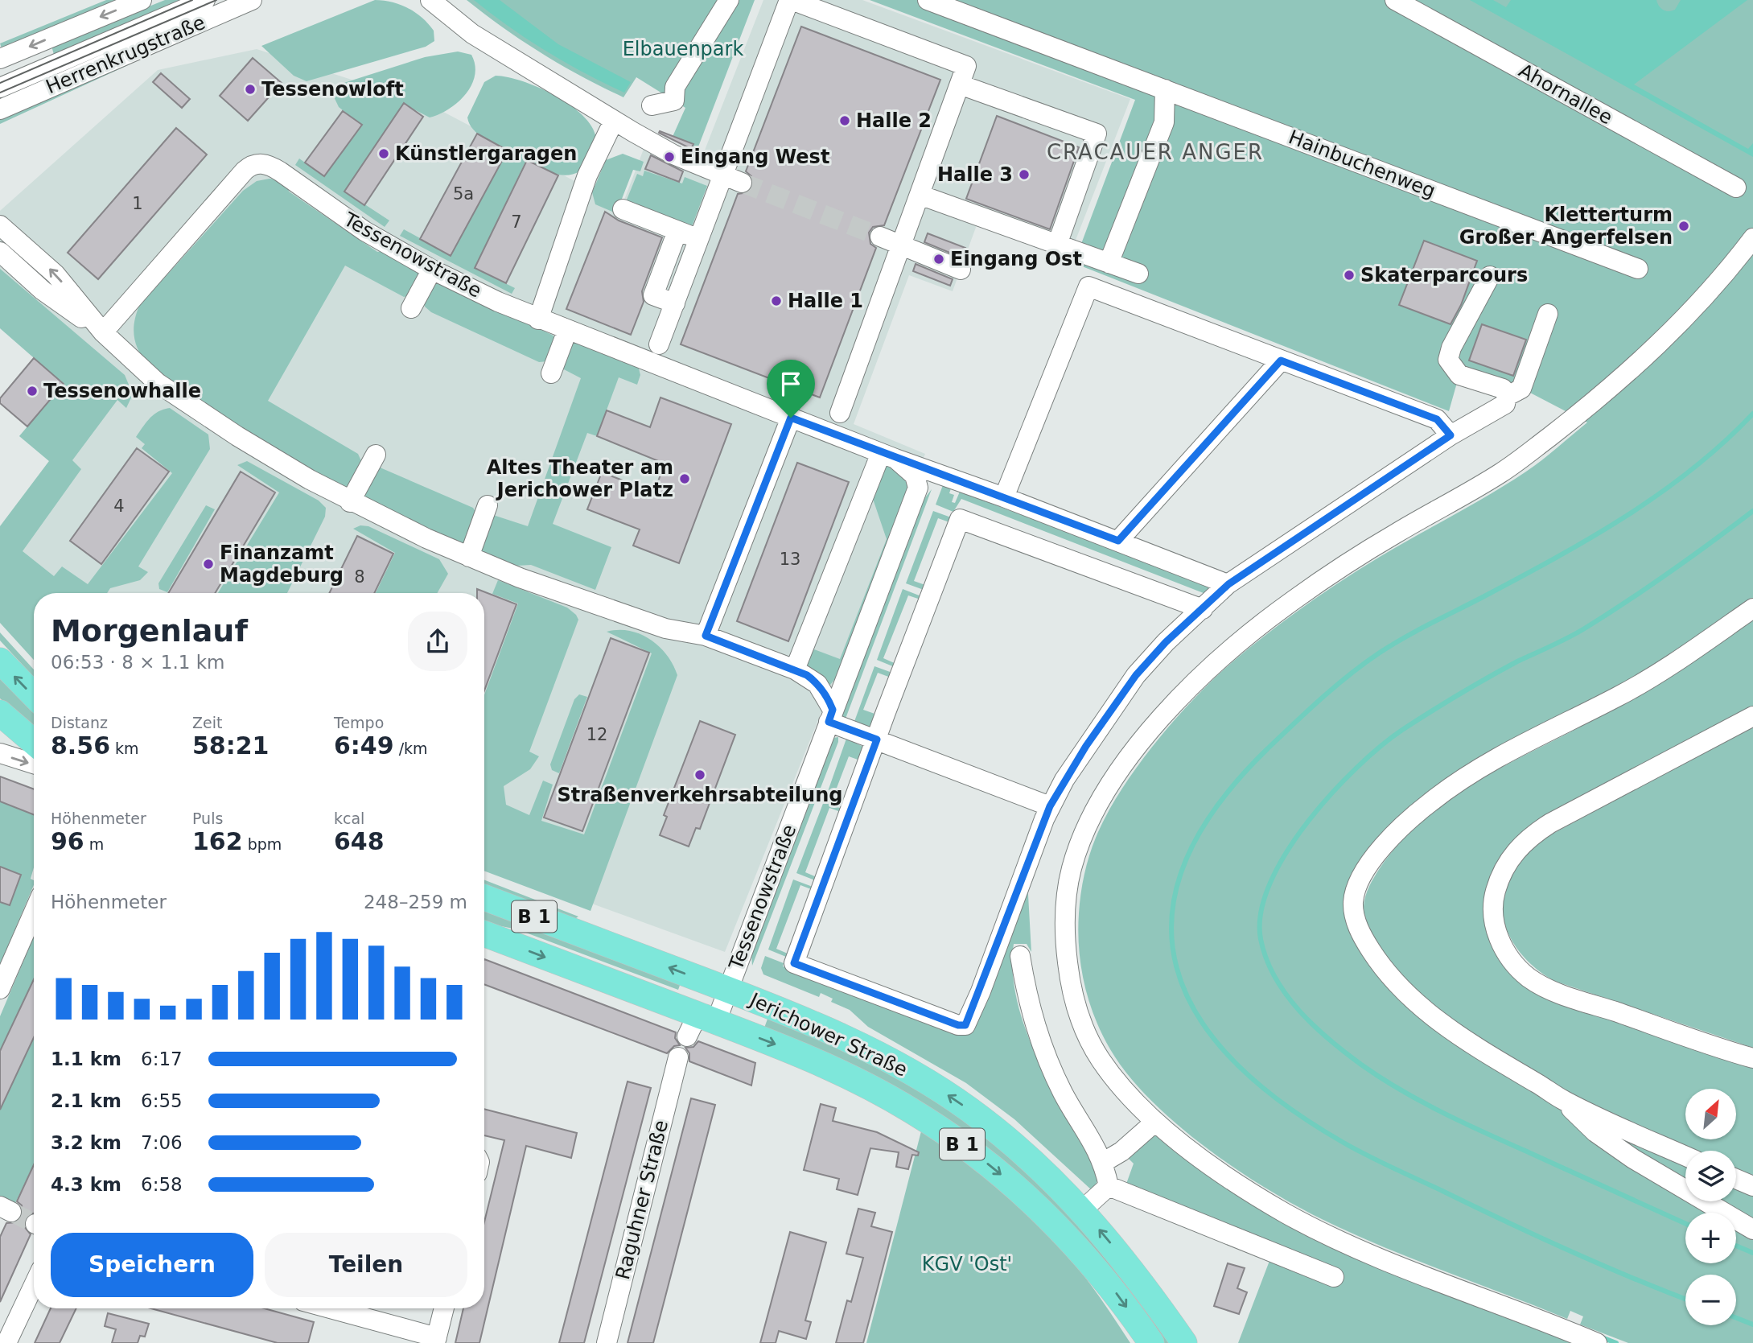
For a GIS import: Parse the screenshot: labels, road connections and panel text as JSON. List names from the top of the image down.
{
  "streets": {
    "main road": ["B 1", "Jerichower Straße"],
    "street": [
      "Herrenkrugstraße",
      "Ahornallee",
      "Hainbuchenweg",
      "Tessenowstraße",
      "Raguhner Straße"
    ]
  },
  "crossings": [
    ["Tessenowstraße", "Jerichower Straße"]
  ],
  "districts": ["CRACAUER ANGER"],
  "parks": ["Elbauenpark", "KGV 'Ost'"],
  "places": [
    "Tessenowloft",
    "Halle 2",
    "Künstlergaragen",
    "Eingang West",
    "Halle 3",
    "Kletterturm Großer Angerfelsen",
    "Eingang Ost",
    "Skaterparcours",
    "Halle 1",
    "Tessenowhalle",
    "Altes Theater am Jerichower Platz",
    "Finanzamt Magdeburg",
    "Straßenverkehrsabteilung"
  ],
  "house_numbers": [
    "5a",
    "1",
    "7",
    "4",
    "13",
    "8",
    "12"
  ],
  "north": "top right",
  "page": {
    "heading": ["Morgenlauf", "06:53 · 8 × 1.1 km"],
    "stats": [
      ["Distanz", "8.56 km"],
      ["Zeit", "58:21"],
      ["Tempo", "6:49 /km"],
      ["Höhenmeter", "96 m"],
      ["Puls", "162 bpm"],
      ["kcal", "648"]
    ],
    "chart": ["Höhenmeter", "248–259 m"],
    "list": [
      {
        "name": "1.1 km",
        "note": "6:17"
      },
      {
        "name": "2.1 km",
        "note": "6:55"
      },
      {
        "name": "3.2 km",
        "note": "7:06"
      },
      {
        "name": "4.3 km",
        "note": "6:58"
      }
    ],
    "map_buttons": ["+", "−"],
    "buttons": ["Speichern", "Teilen"]
  }
}
